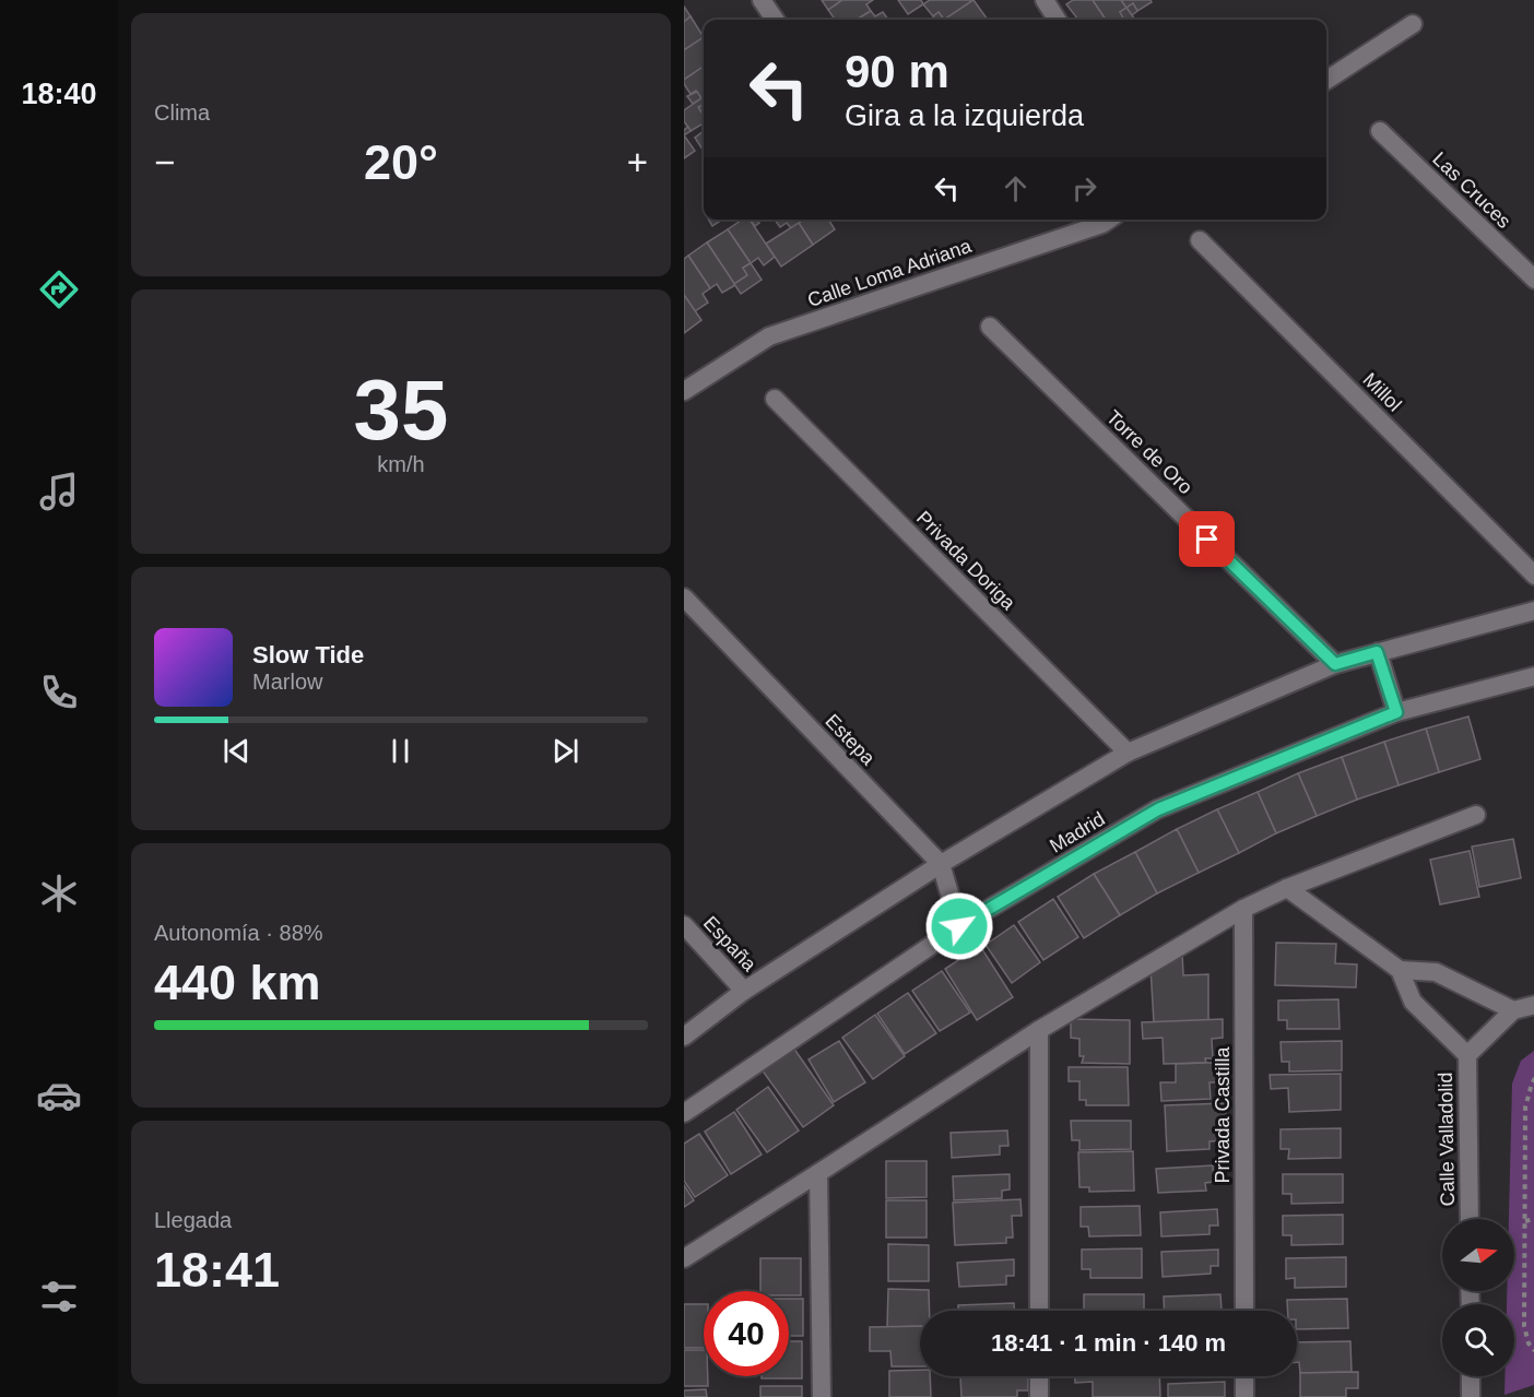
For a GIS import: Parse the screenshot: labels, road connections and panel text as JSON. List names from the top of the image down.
{
  "streets": {
    "street": [
      "Las Cruces",
      "Calle Loma Adriana",
      "Millol",
      "Torre de Oro",
      "Privada Doriga",
      "Estepa",
      "Madrid",
      "España",
      "Privada Castilla",
      "Calle Valladolid"
    ]
  },
  "crossings": [
    ["Estepa", "Madrid"]
  ],
  "north": "right",
  "page": {
    "tabs": "18:40",
    "tile": [
      "Clima",
      ["35", "km/h"],
      ["Autonomía · 88%", "440 km"],
      ["Llegada", "18:41"]
    ],
    "turn": ["90 m", "Gira a la izquierda"],
    "heat": ["−", "20°", "+"],
    "song": ["Slow Tide", "Marlow"],
    "limit": "40",
    "trip": "18:41 · 1 min · 140 m"
  }
}
